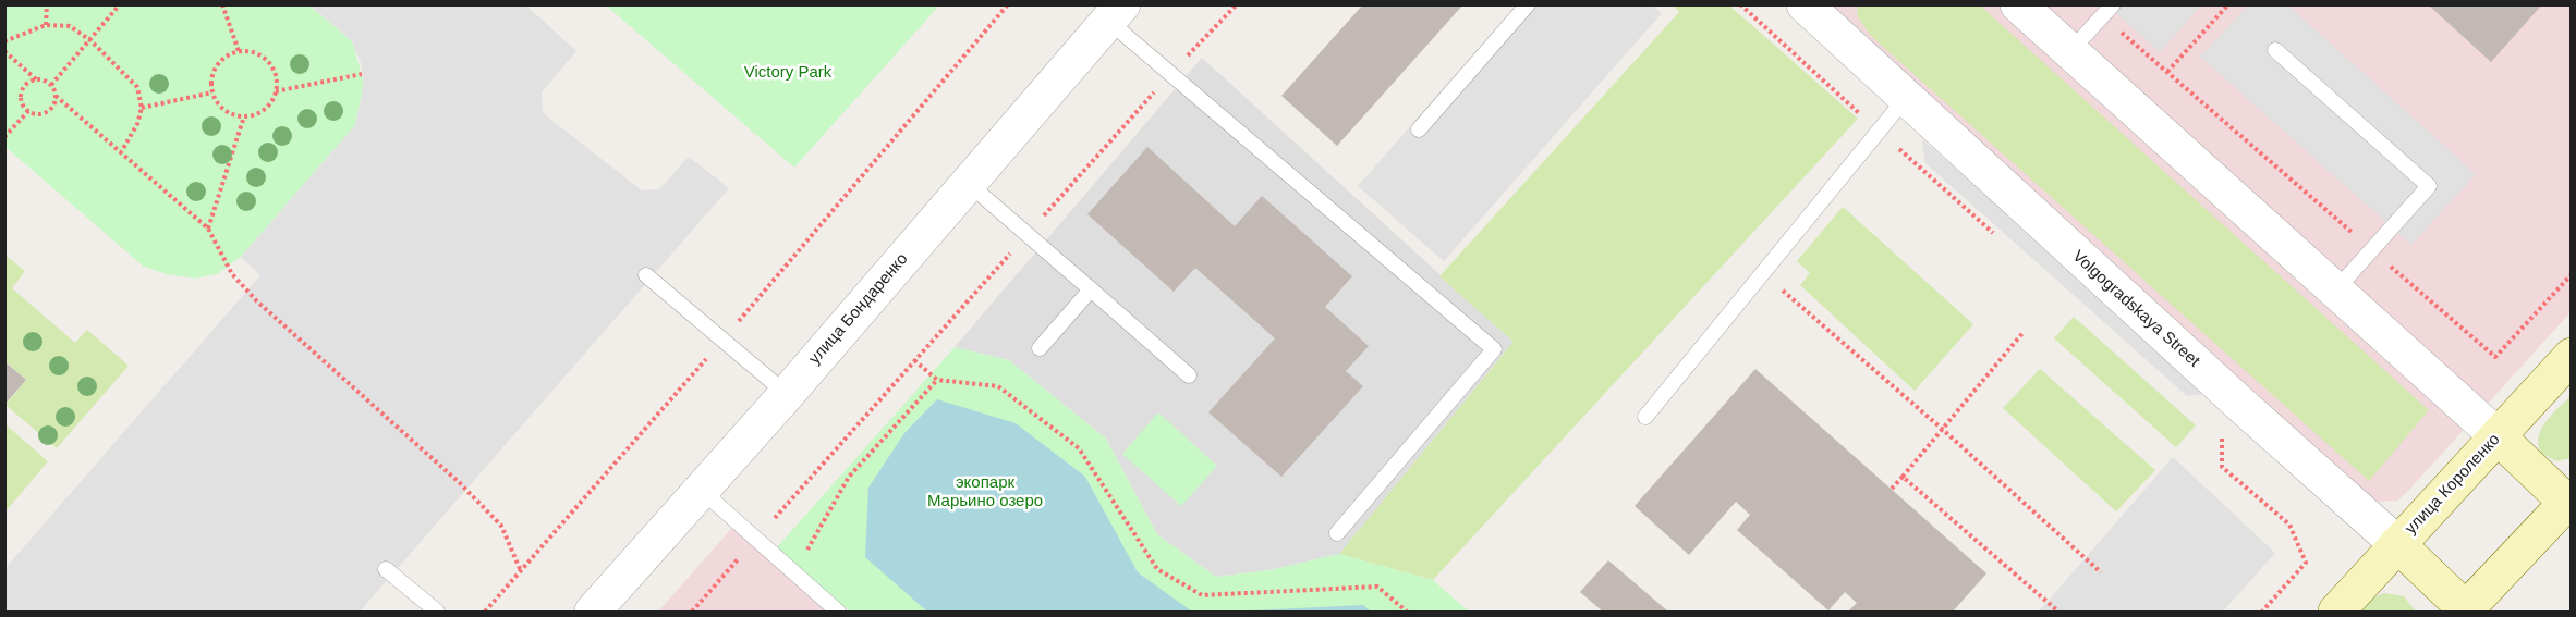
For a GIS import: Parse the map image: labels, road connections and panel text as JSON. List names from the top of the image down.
{
  "streets": {
    "main road": ["Volgogradskaya Street", "улица Короленко"],
    "street": ["улица Бондаренко"]
  },
  "crossings": [
    ["Volgogradskaya Street", "улица Короленко"]
  ],
  "parks": ["Victory Park", "экопарк Марьино озеро"]
}
